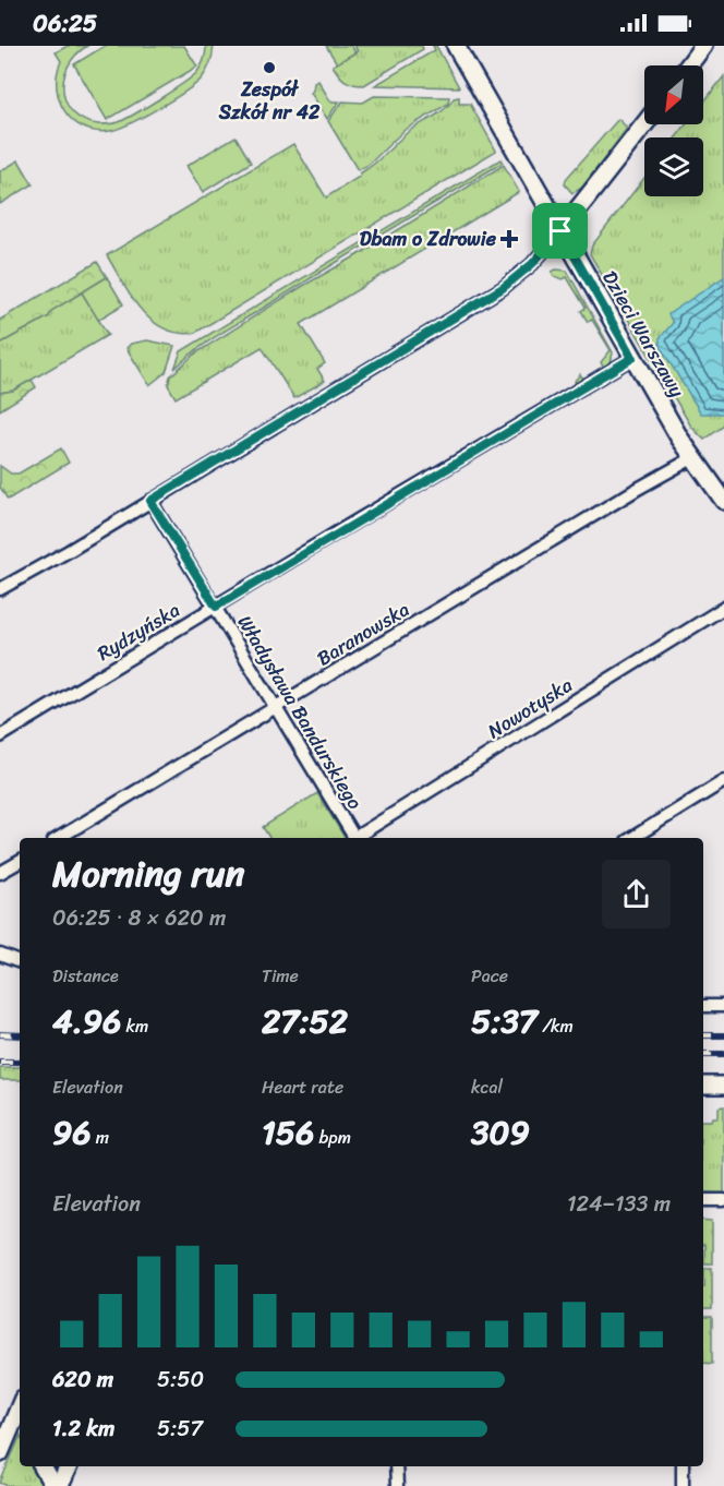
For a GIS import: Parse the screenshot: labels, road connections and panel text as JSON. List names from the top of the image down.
{
  "streets": {
    "street": [
      "Dzieci Warszawy",
      "Rydzyńska",
      "Baranowska",
      "Nowotyska",
      "Władysława Bandurskiego"
    ]
  },
  "crossings": [
    ["Dzieci Warszawy", "Rydzyńska"],
    ["Dzieci Warszawy", "Baranowska"],
    ["Rydzyńska", "Władysława Bandurskiego"],
    ["Baranowska", "Władysława Bandurskiego"]
  ],
  "places": {
    "other": ["Zespół Szkół nr 42"],
    "health": ["Dbam o Zdrowie"]
  },
  "north": "bottom left",
  "page": {
    "status": "06:25",
    "heading": ["Morning run", "06:25 · 8 × 620 m"],
    "stats": [
      ["Distance", "4.96 km"],
      ["Time", "27:52"],
      ["Pace", "5:37 /km"],
      ["Elevation", "96 m"],
      ["Heart rate", "156 bpm"],
      ["kcal", "309"]
    ],
    "chart": ["Elevation", "124–133 m"],
    "list": [
      {
        "name": "620 m",
        "note": "5:50"
      },
      {
        "name": "1.2 km",
        "note": "5:57"
      }
    ]
  }
}
